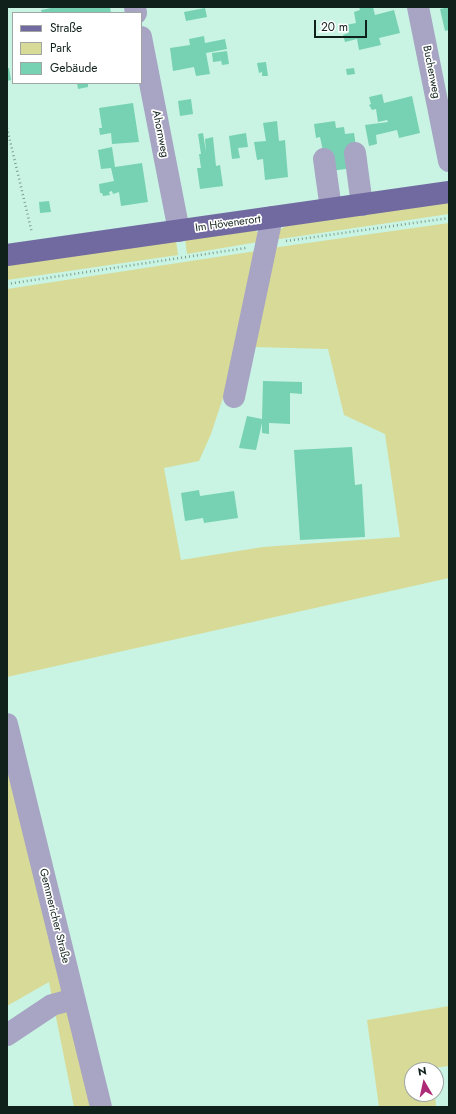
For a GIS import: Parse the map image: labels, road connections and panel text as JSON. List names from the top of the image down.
{
  "streets": {
    "main road": ["Im Hövenerort"],
    "street": ["Buchenweg", "Ahornweg", "Gemmericher Straße"]
  },
  "crossings": [
    ["Ahornweg", "Im Hövenerort"]
  ],
  "legend": ["Straße", "Park", "Gebäude"],
  "scale_bar": "20 m",
  "north": "top"
}
